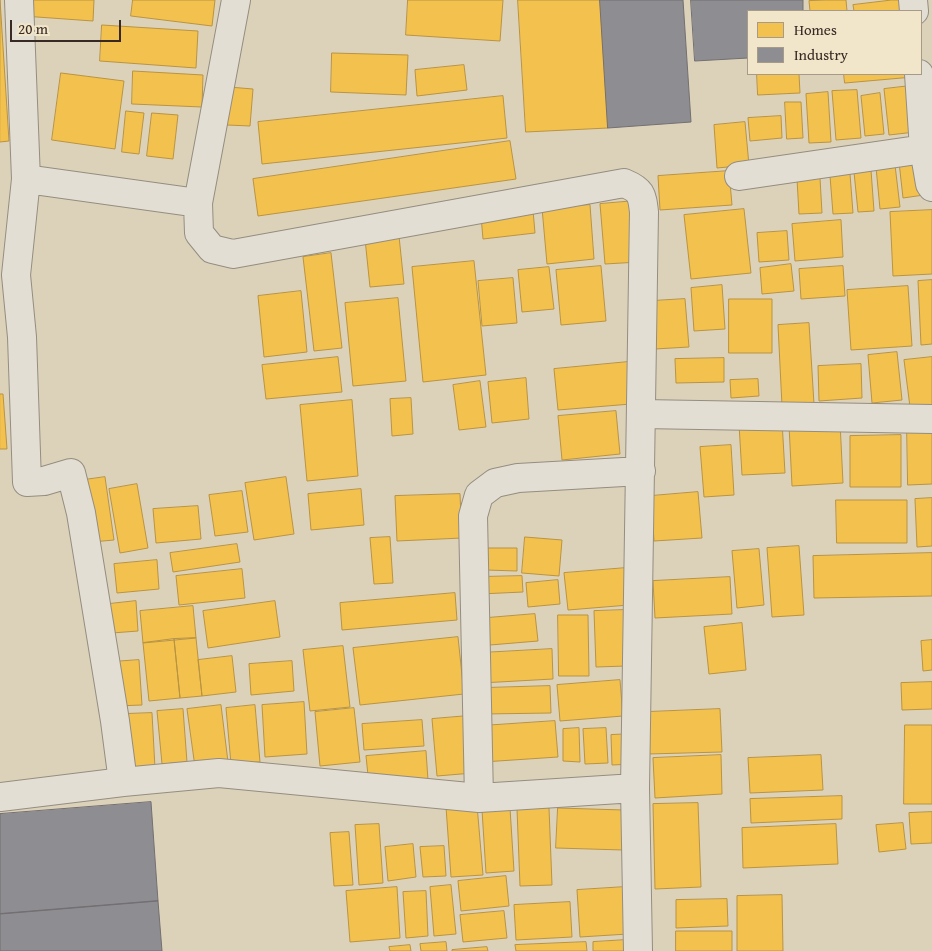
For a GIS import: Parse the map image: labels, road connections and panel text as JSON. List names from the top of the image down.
{
  "legend": ["Homes", "Industry"],
  "scale_bar": "20 m"
}
